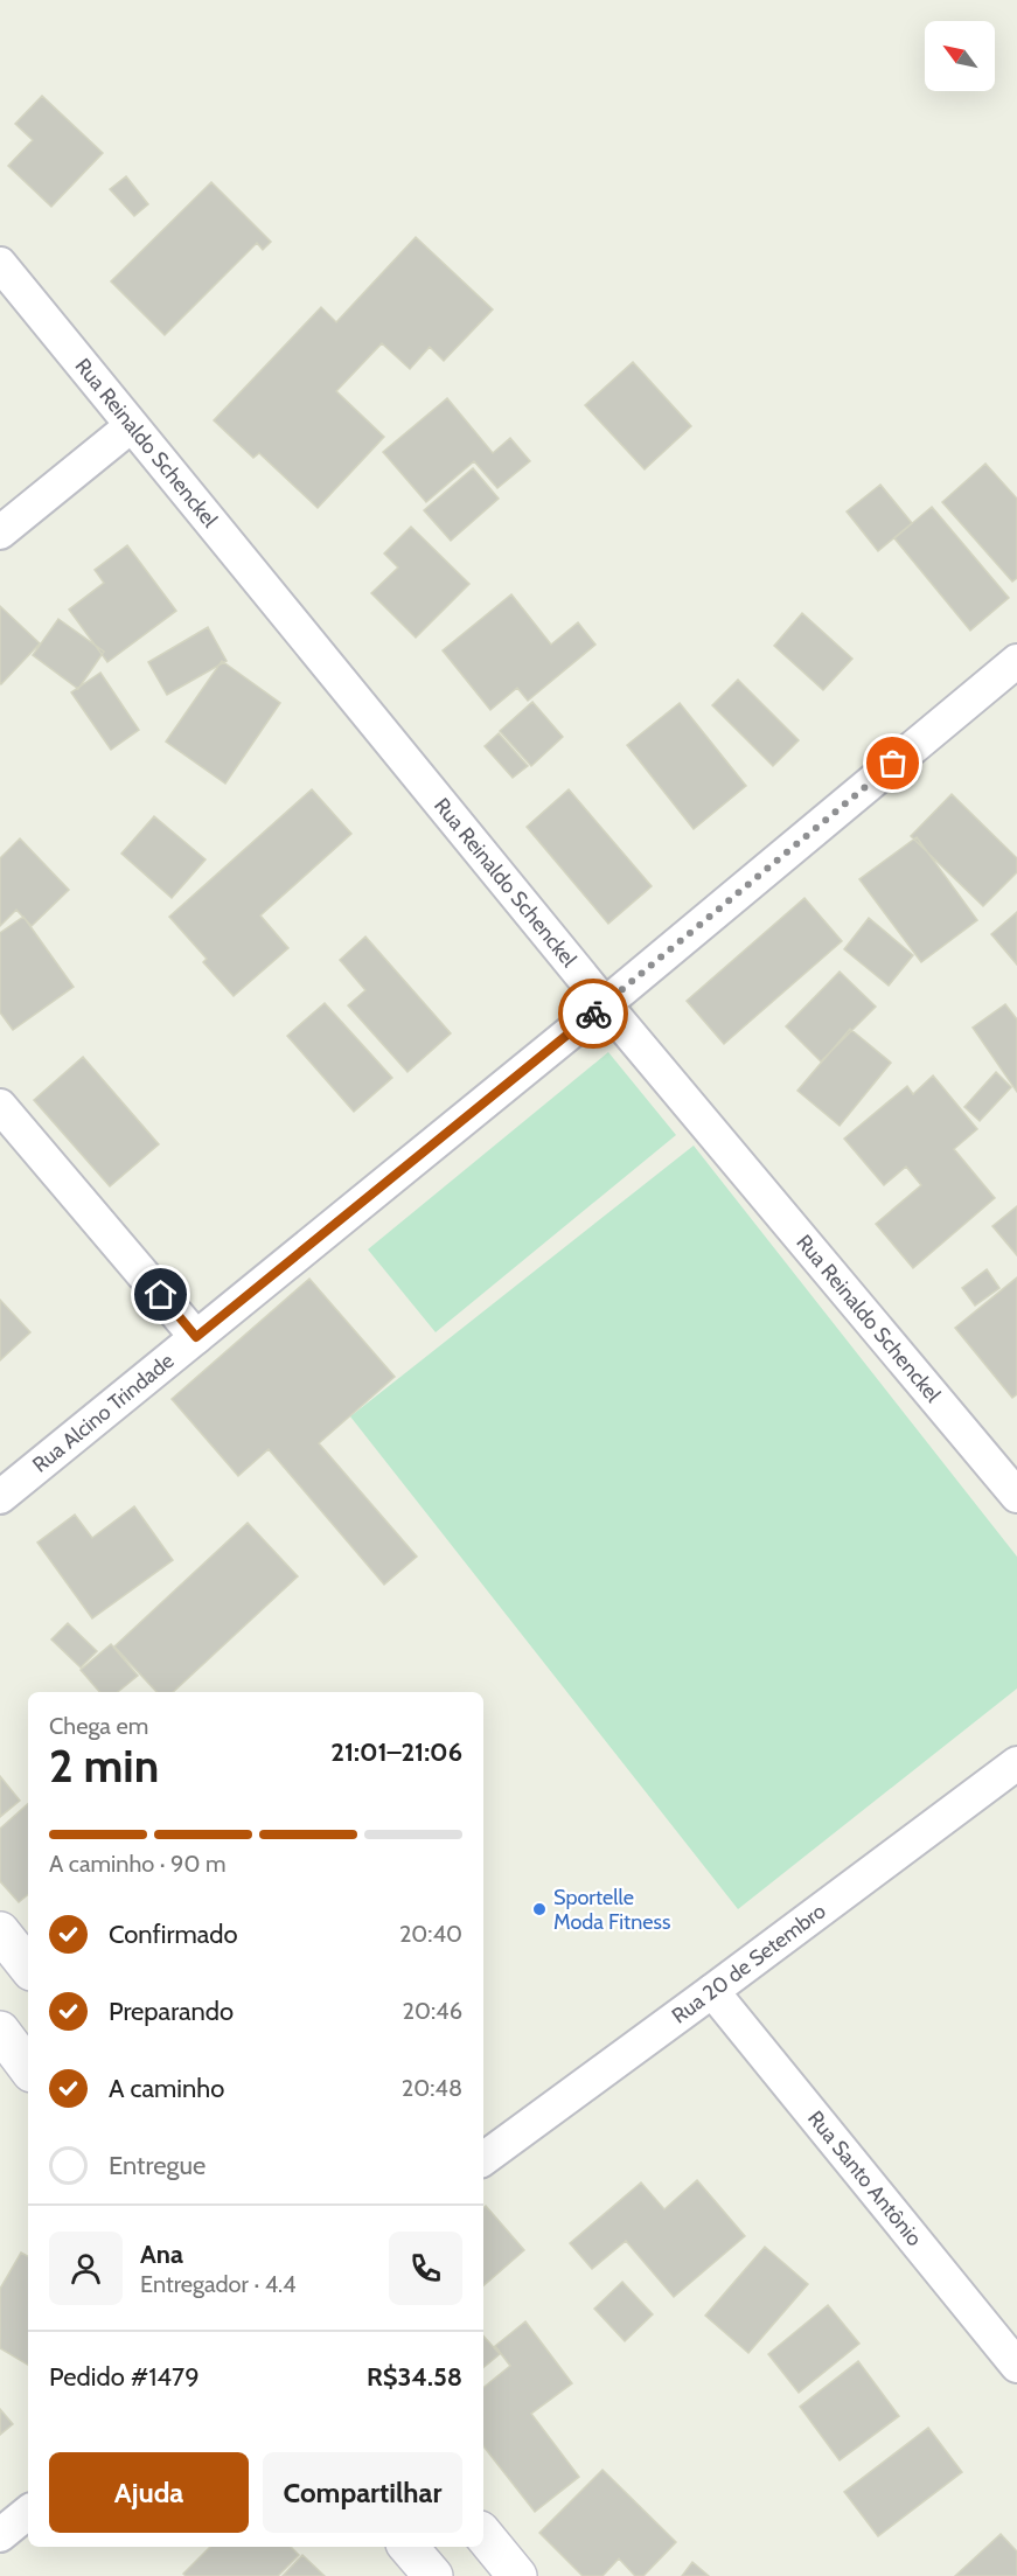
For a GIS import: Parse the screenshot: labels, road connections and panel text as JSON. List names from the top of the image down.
{
  "streets": {
    "street": [
      "Rua Reinaldo Schenckel",
      "Rua Alcino Trindade",
      "Rua 20 de Setembro",
      "Rua Santo Antônio"
    ]
  },
  "crossings": [
    ["Rua Reinaldo Schenckel", "Rua Alcino Trindade"],
    ["Rua 20 de Setembro", "Rua Santo Antônio"]
  ],
  "places": ["Sportelle Moda Fitness"],
  "north": "top left",
  "page": {
    "heading": ["2 min", "Chega em", "21:01–21:06"],
    "panel": [
      "Ana",
      "Entregador · 4.4",
      "Pedido #1479",
      "R$34.58"
    ],
    "bar": "A caminho · 90 m",
    "list": [
      ["Confirmado", "20:40"],
      ["Preparando", "20:46"],
      ["A caminho", "20:48"],
      "Entregue"
    ],
    "buttons": ["Ajuda", "Compartilhar"]
  }
}
